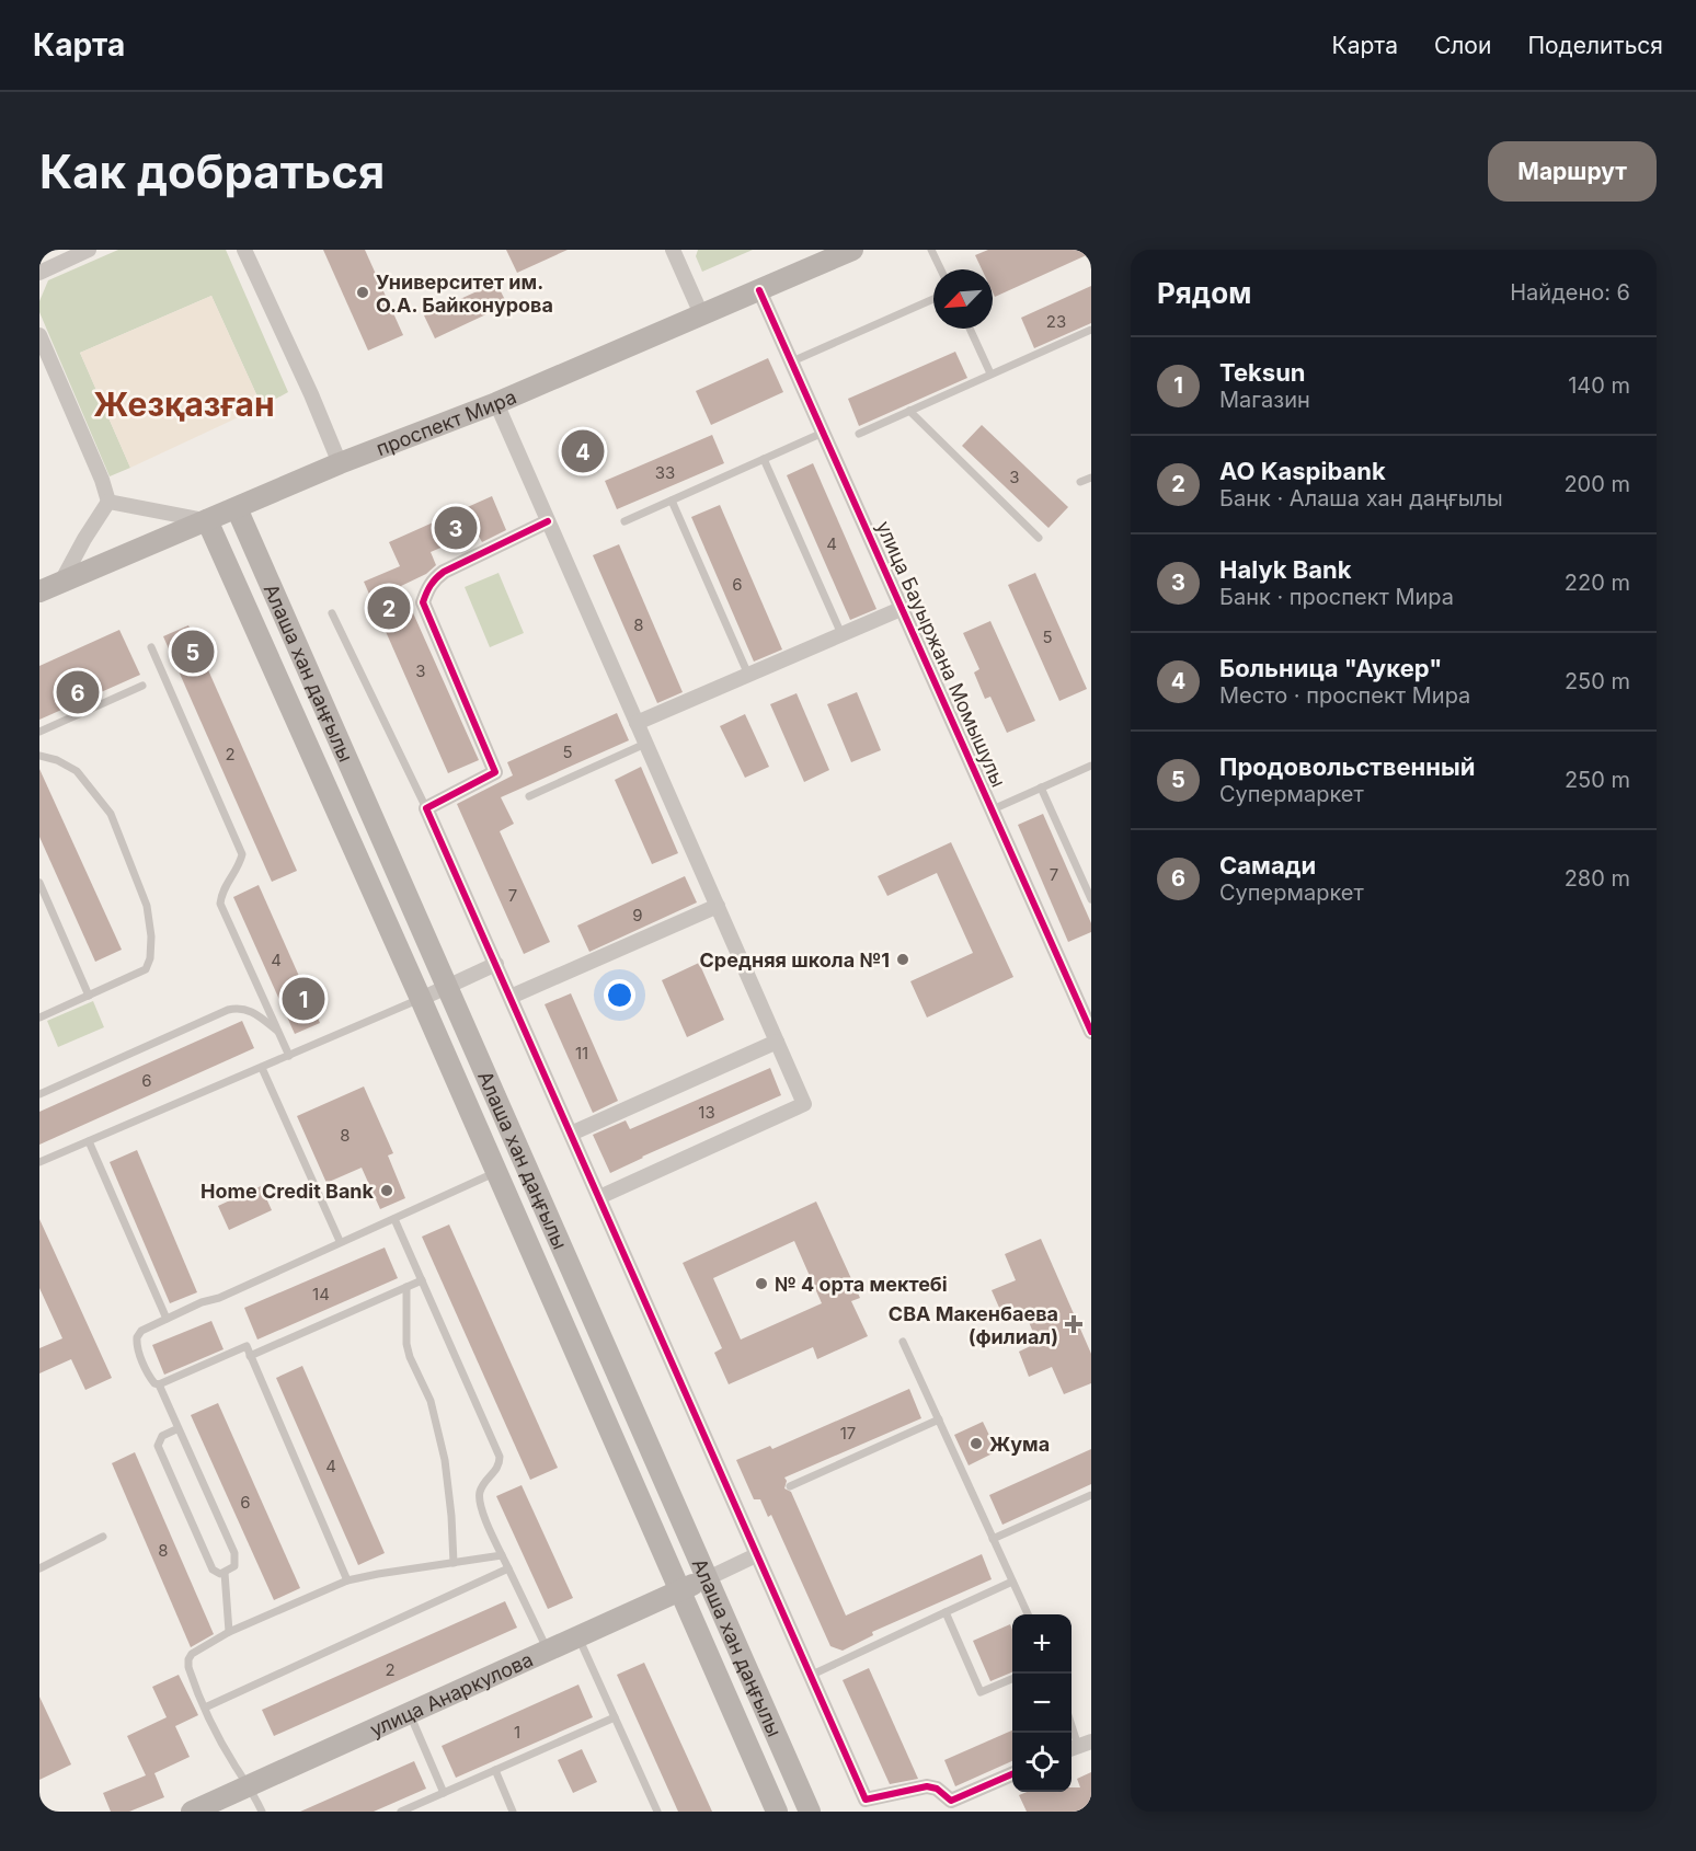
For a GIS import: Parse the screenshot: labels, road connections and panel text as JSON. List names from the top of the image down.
{
  "streets": {
    "main road": ["проспект Мира", "Алаша хан даңғылы", "улица Анаркулова"],
    "street": ["улица Бауыржана Момышулы"]
  },
  "crossings": [
    ["проспект Мира", "улица Бауыржана Момышулы"],
    ["проспект Мира", "Алаша хан даңғылы"],
    ["Алаша хан даңғылы", "улица Анаркулова"]
  ],
  "districts": ["Жезқазған"],
  "places": {
    "other": [
      "Университет им. О.А. Байконурова",
      "Средняя школа №1",
      "Home Credit Bank",
      "№ 4 орта мектебі",
      "Жума"
    ],
    "health": ["СВА Макенбаева (филиал)"]
  },
  "house_numbers": [
    "23",
    "33",
    "3",
    "4",
    "6",
    "8",
    "5",
    "3",
    "5",
    "2",
    "7",
    "7",
    "9",
    "4",
    "11",
    "6",
    "13",
    "8",
    "14",
    "17",
    "4",
    "6",
    "8",
    "2",
    "1"
  ],
  "north": "bottom left",
  "page": {
    "header": "Карта",
    "nav": ["Карта", "Слои", "Поделиться"],
    "buttons": "Маршрут",
    "title": "Как добраться",
    "heading": ["Рядом", "Найдено: 6"],
    "list": [
      {
        "mark": "1",
        "name": "Teksun",
        "note": "Магазин",
        "value": "140 m"
      },
      {
        "mark": "2",
        "name": "AO Kaspibank",
        "note": "Банк · Алаша хан даңғылы",
        "value": "200 m"
      },
      {
        "mark": "3",
        "name": "Halyk Bank",
        "note": "Банк · проспект Мира",
        "value": "220 m"
      },
      {
        "mark": "4",
        "name": "Больница \"Аукер\"",
        "note": "Место · проспект Мира",
        "value": "250 m"
      },
      {
        "mark": "5",
        "name": "Продовольственный",
        "note": "Супермаркет",
        "value": "250 m"
      },
      {
        "mark": "6",
        "name": "Самади",
        "note": "Супермаркет",
        "value": "280 m"
      }
    ],
    "pins": [
      "4",
      "3",
      "2",
      "5",
      "6",
      "1"
    ],
    "map_buttons": ["+", "−"]
  }
}
